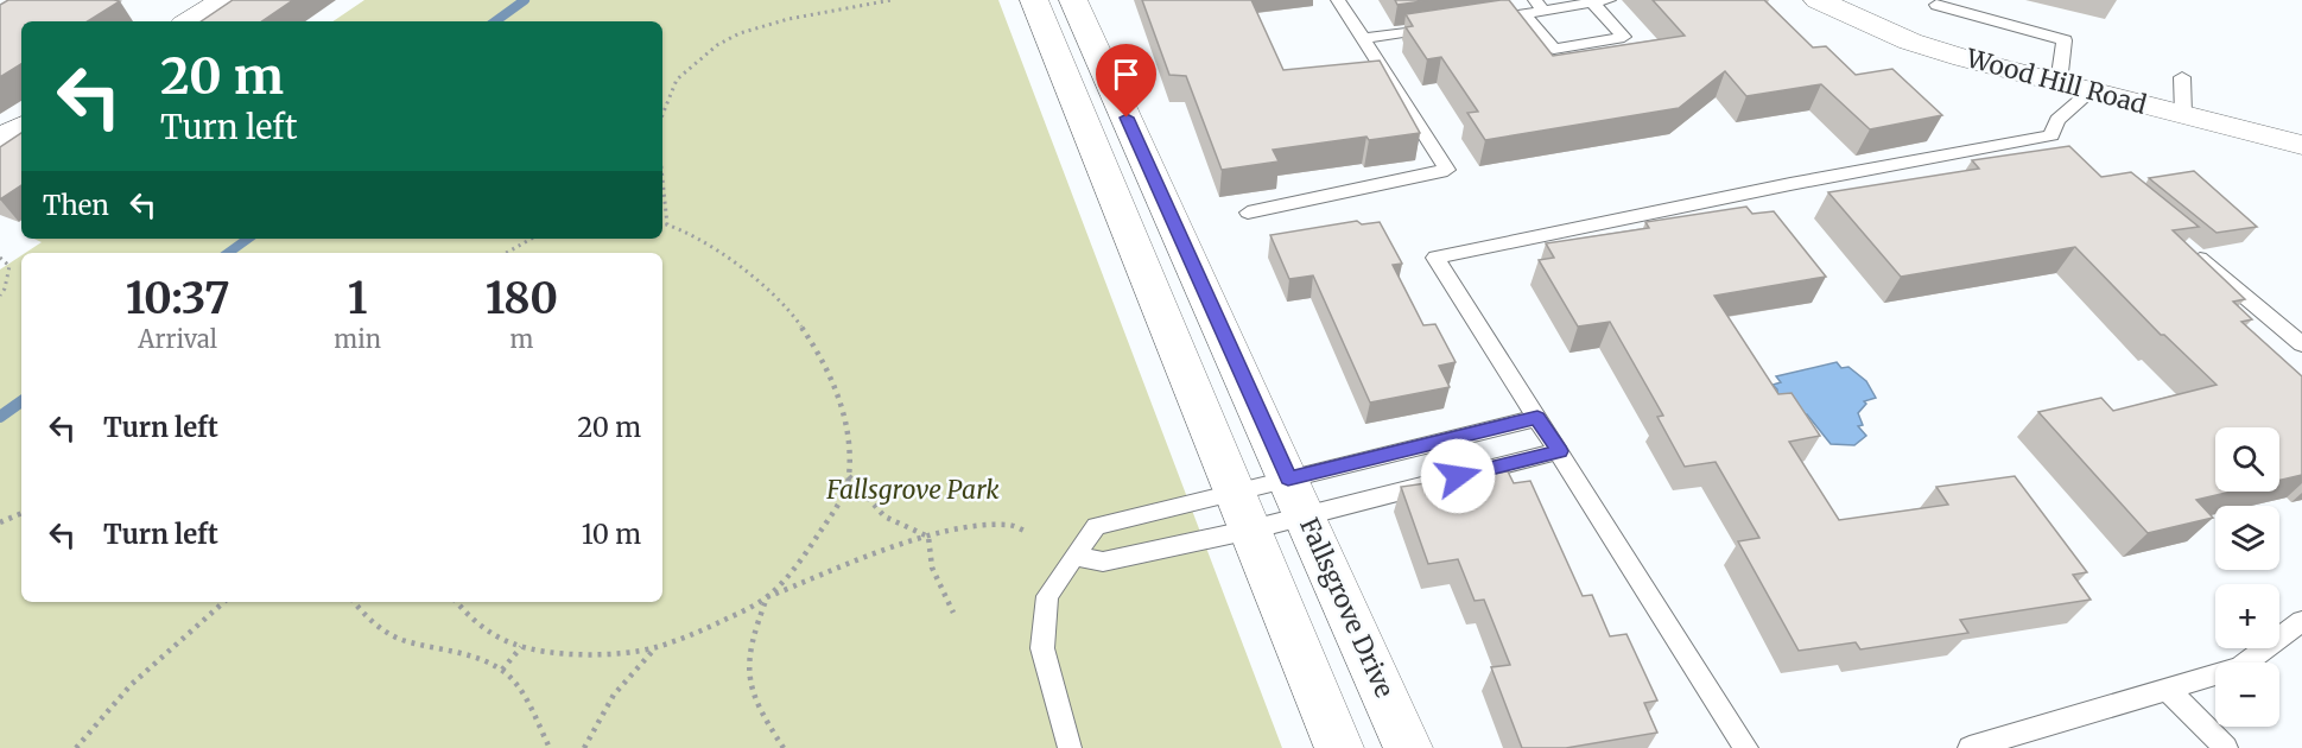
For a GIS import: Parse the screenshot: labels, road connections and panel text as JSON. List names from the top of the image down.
{
  "streets": {
    "street": ["Wood Hill Road", "Fallsgrove Drive"]
  },
  "parks": ["Fallsgrove Park"],
  "page": {
    "turn": ["20 m", "Turn left"],
    "then": "Then",
    "eta": [
      "10:37",
      "Arrival",
      "1",
      "min",
      "180",
      "m"
    ],
    "list": [
      {
        "name": "Turn left",
        "value": "20 m"
      },
      {
        "name": "Turn left",
        "value": "10 m"
      }
    ],
    "map_buttons": ["+", "−"]
  }
}
